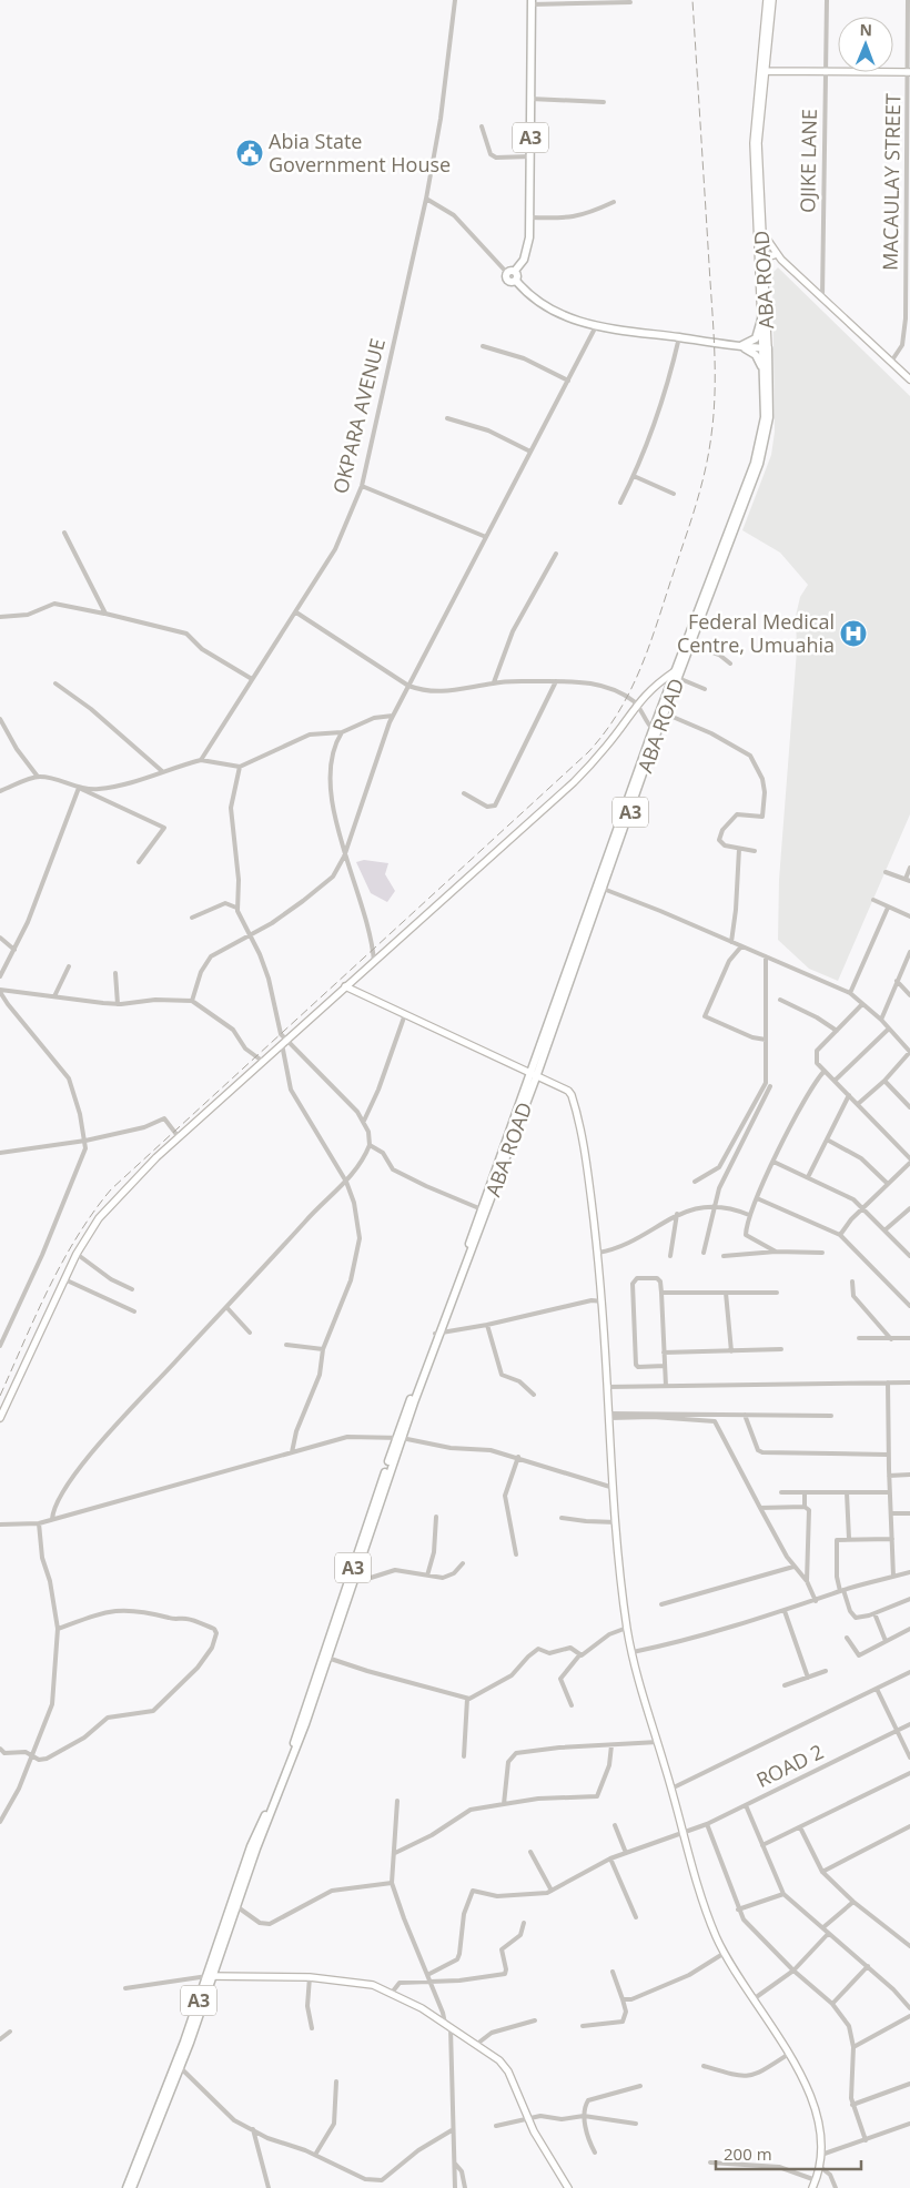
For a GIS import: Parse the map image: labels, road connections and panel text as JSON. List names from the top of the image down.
{
  "streets": {
    "main road": ["A3", "ABA ROAD"],
    "street": [
      "OJIKE LANE",
      "MACAULAY STREET",
      "OKPARA AVENUE",
      "ROAD 2"
    ]
  },
  "crossings": [
    ["A3", "ABA ROAD"]
  ],
  "places": {
    "public building": ["Abia State Government House"],
    "hospital": ["Federal Medical Centre, Umuahia"]
  },
  "scale_bar": "200 m",
  "north": "top"
}
